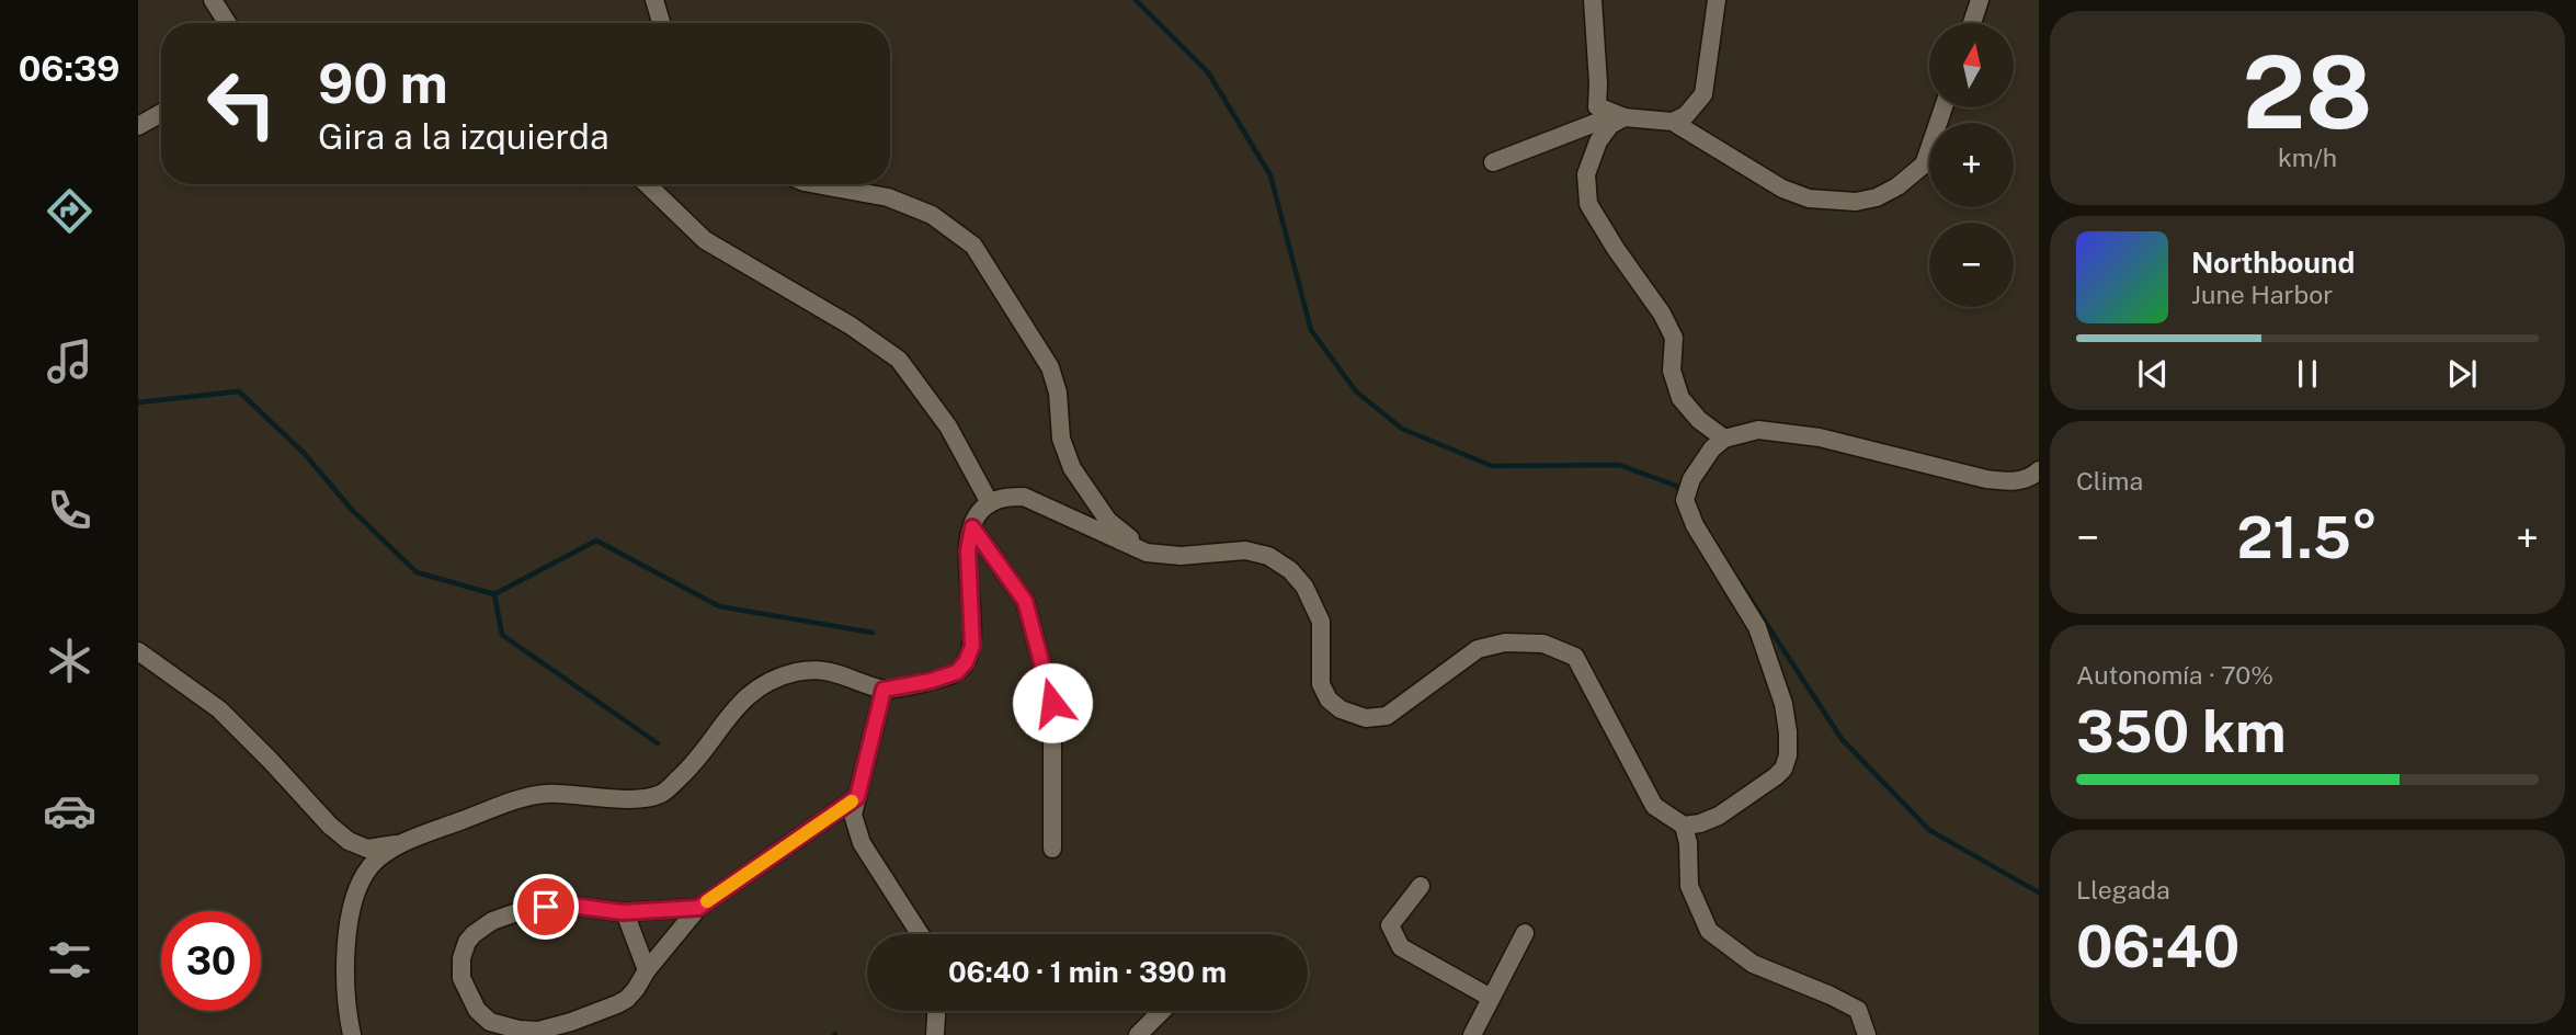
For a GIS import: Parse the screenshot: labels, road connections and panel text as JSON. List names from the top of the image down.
{
  "north": "top",
  "page": {
    "tabs": "06:39",
    "tile": [
      ["28", "km/h"],
      "Clima",
      ["Autonomía · 70%", "350 km"],
      ["Llegada", "06:40"]
    ],
    "map_buttons": ["+", "−"],
    "turn": ["90 m", "Gira a la izquierda"],
    "song": ["Northbound", "June Harbor"],
    "heat": ["−", "21.5°", "+"],
    "limit": "30",
    "trip": "06:40 · 1 min · 390 m"
  }
}
